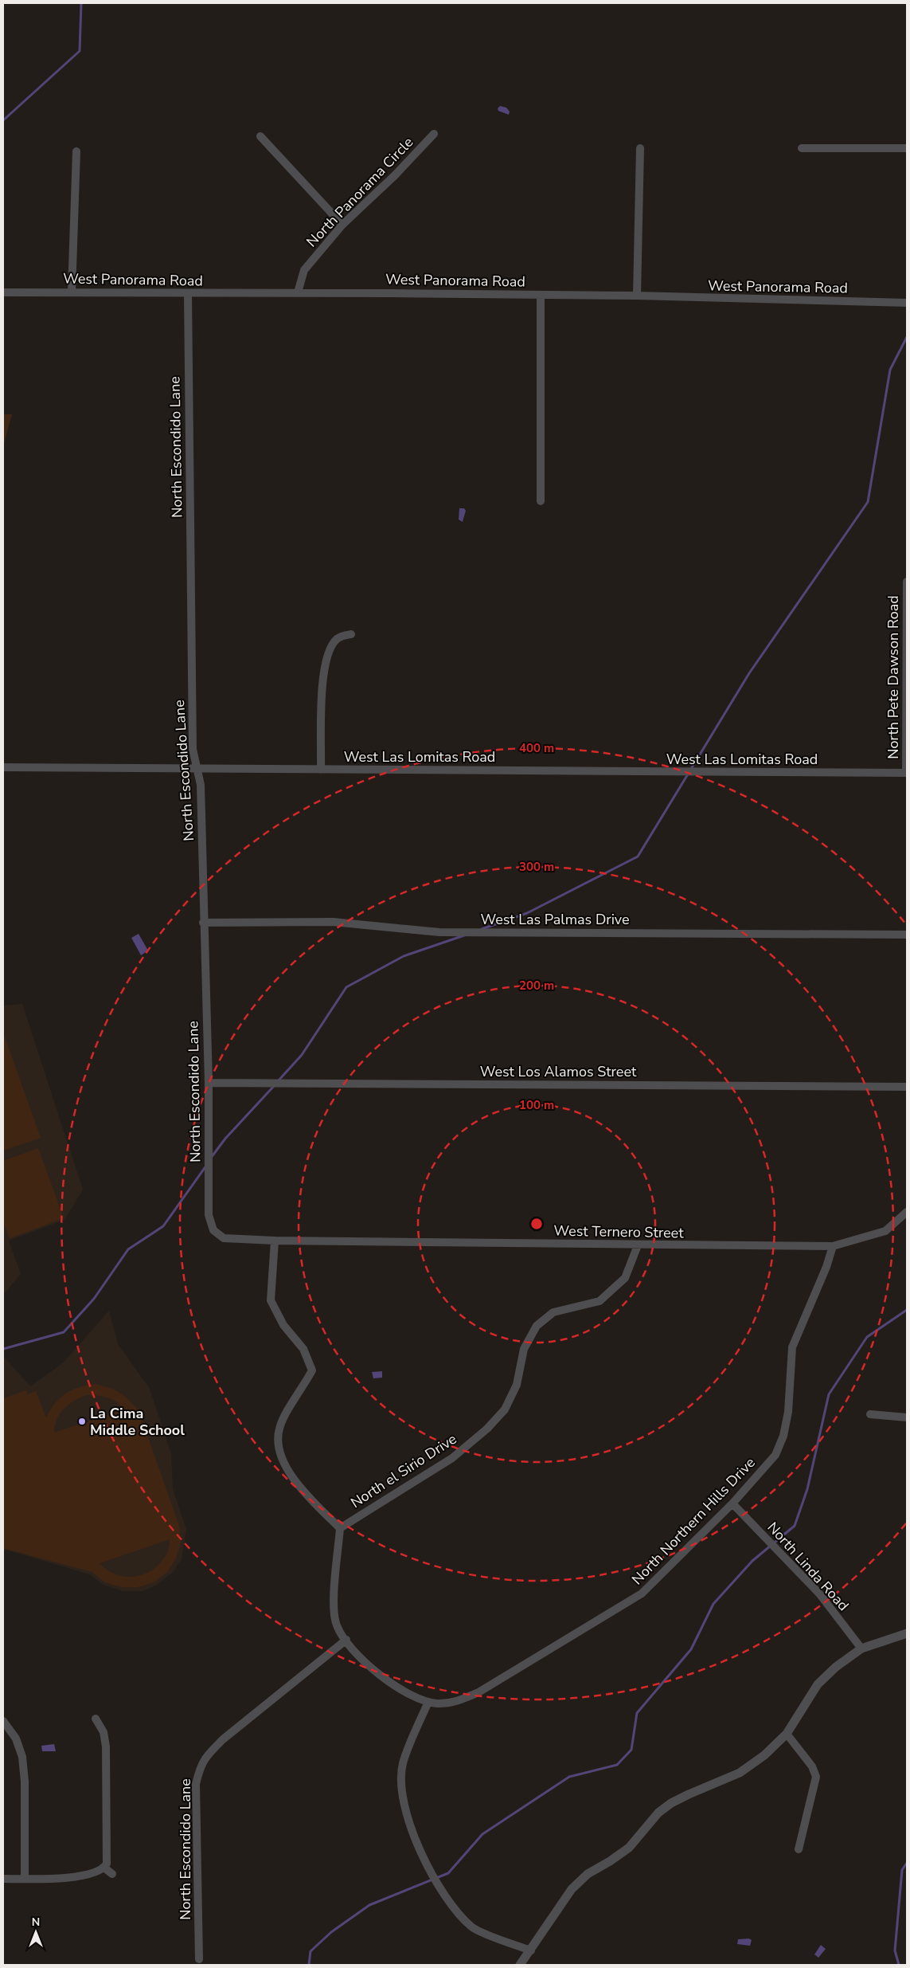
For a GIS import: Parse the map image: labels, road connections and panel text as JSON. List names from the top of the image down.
{
  "streets": {
    "street": [
      "North Panorama Circle",
      "West Panorama Road",
      "North Escondido Lane",
      "North Pete Dawson Road",
      "West Las Lomitas Road",
      "West Las Palmas Drive",
      "West Los Alamos Street",
      "West Ternero Street",
      "North el Sirio Drive",
      "North Northern Hills Drive",
      "North Linda Road"
    ]
  },
  "crossings": [
    ["North Panorama Circle", "West Panorama Road"],
    ["West Panorama Road", "North Escondido Lane"],
    ["North Escondido Lane", "West Las Lomitas Road"],
    ["North Escondido Lane", "West Las Palmas Drive"],
    ["North Escondido Lane", "West Los Alamos Street"],
    ["North Escondido Lane", "West Ternero Street"],
    ["North Escondido Lane", "North Northern Hills Drive"],
    ["North Pete Dawson Road", "West Las Lomitas Road"],
    ["West Ternero Street", "North el Sirio Drive"],
    ["West Ternero Street", "North Northern Hills Drive"],
    ["North Northern Hills Drive", "North Linda Road"]
  ],
  "places": ["La Cima Middle School"],
  "north": "top",
  "rings": [
    "400 m",
    "300 m",
    "200 m",
    "100 m"
  ]
}
